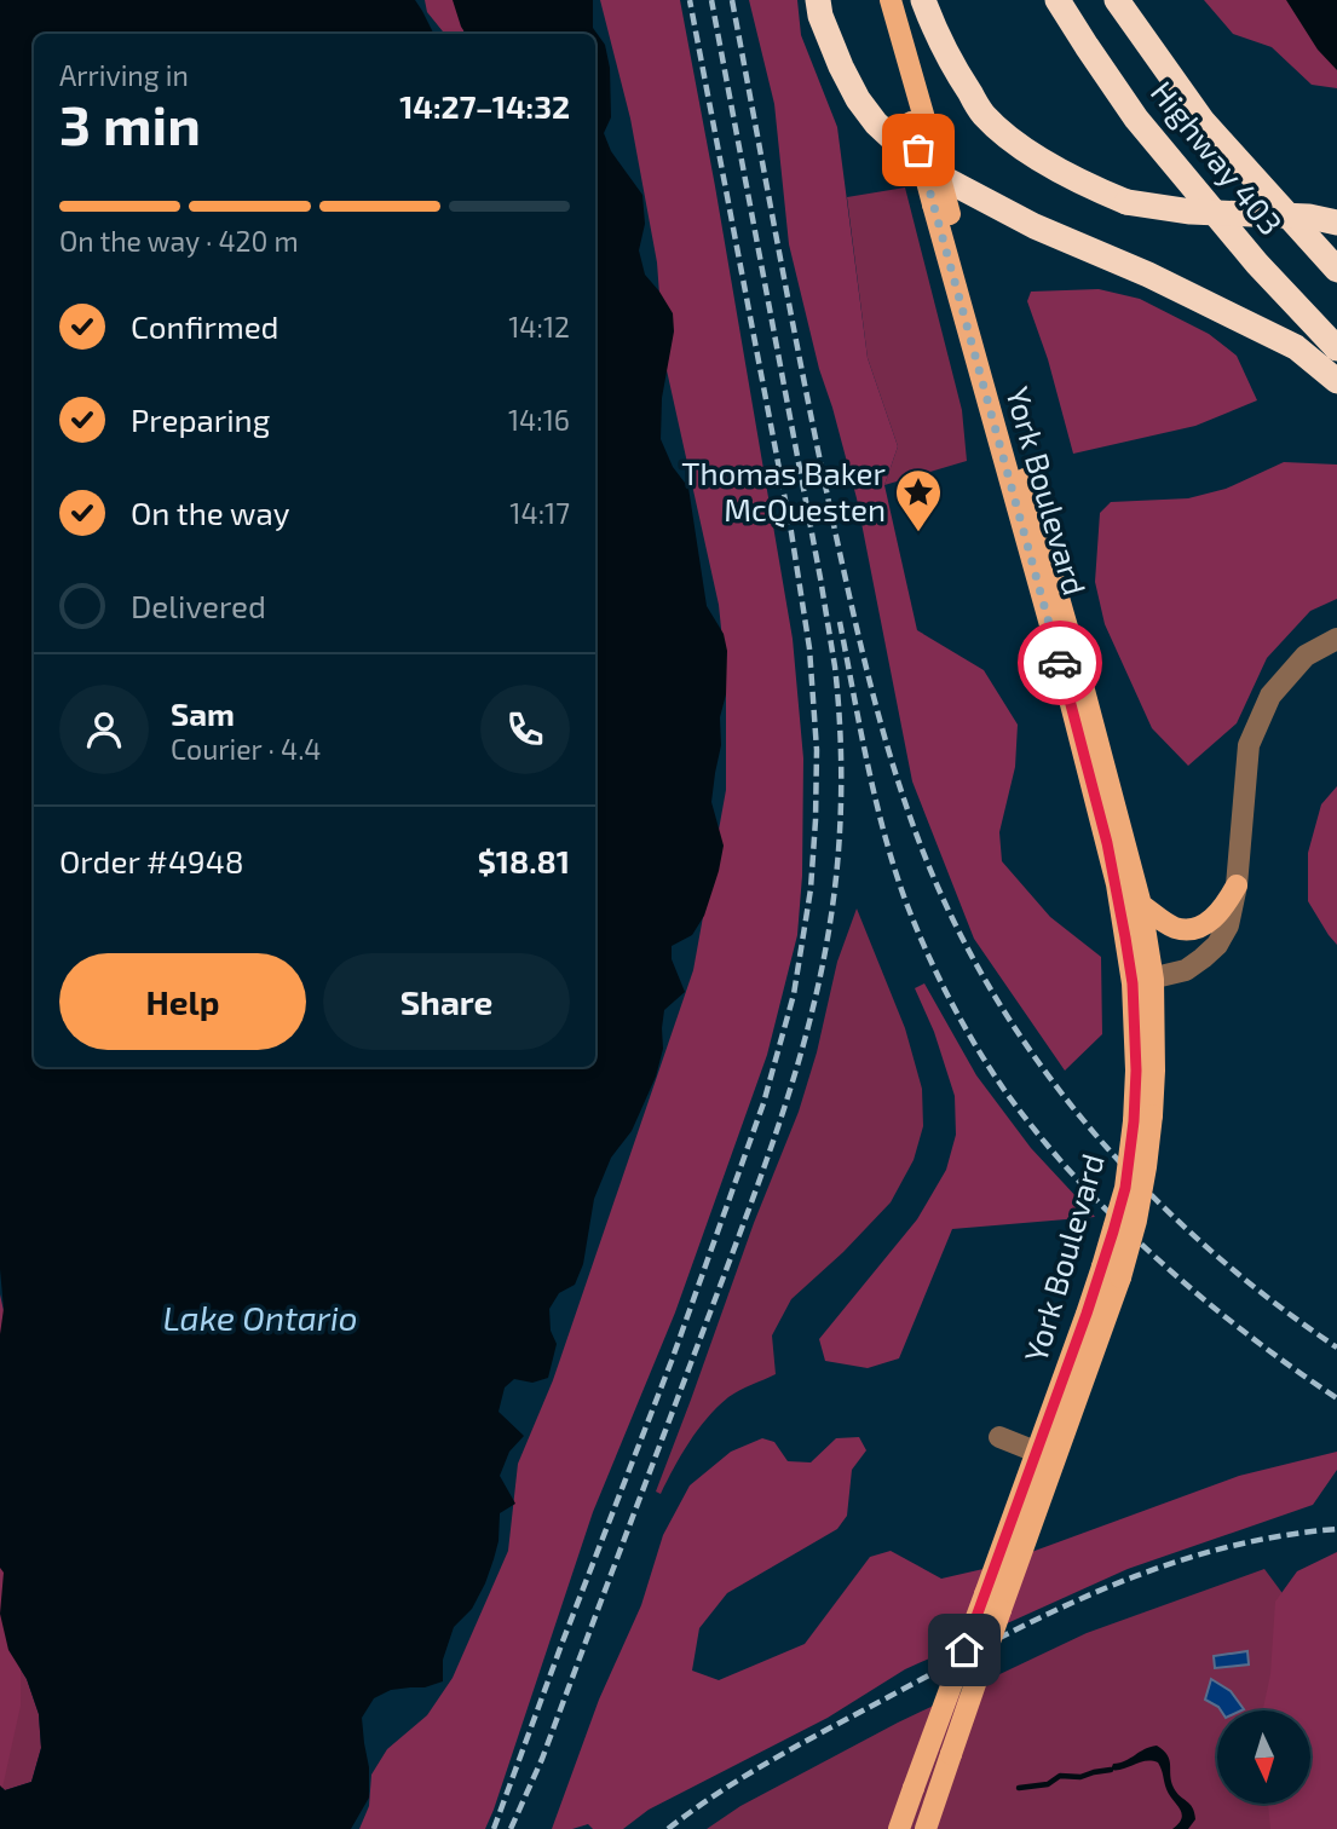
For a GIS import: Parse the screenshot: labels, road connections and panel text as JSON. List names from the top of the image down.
{
  "streets": {
    "highway": ["Highway 403"],
    "main road": ["York Boulevard"]
  },
  "water": ["Lake Ontario"],
  "places": {
    "place": ["Thomas Baker McQuesten"]
  },
  "north": "bottom",
  "page": {
    "heading": ["3 min", "Arriving in", "14:27–14:32"],
    "panel": [
      "Sam",
      "Courier · 4.4",
      "Order #4948",
      "$18.81"
    ],
    "bar": "On the way · 420 m",
    "list": [
      ["Confirmed", "14:12"],
      ["Preparing", "14:16"],
      ["On the way", "14:17"],
      "Delivered"
    ],
    "buttons": ["Help", "Share"]
  }
}
